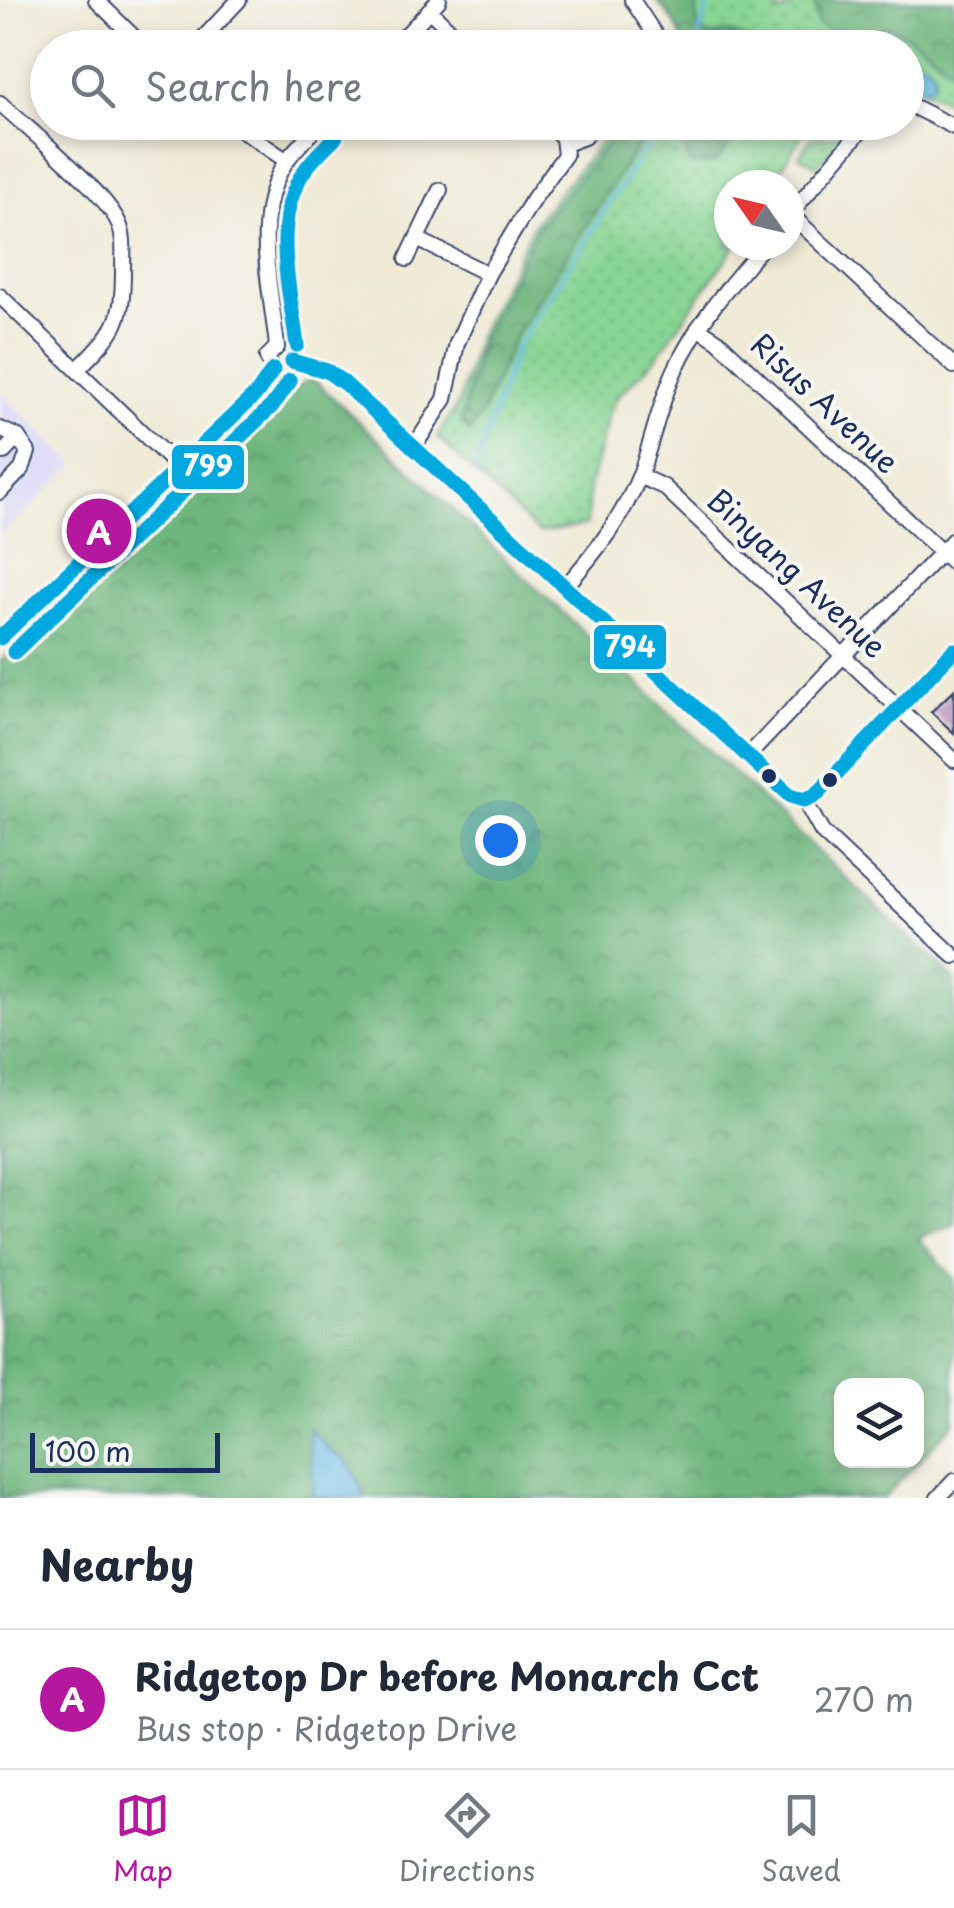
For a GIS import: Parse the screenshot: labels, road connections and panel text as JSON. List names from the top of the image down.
{
  "streets": {
    "street": ["Risus Avenue", "Binyang Avenue"]
  },
  "lines": ["transit line 799", "transit line 794"],
  "scale_bar": "100 m",
  "north": "top left",
  "page": {
    "search": "Search here",
    "pins": "A",
    "scale": "100 m",
    "heading": "Nearby",
    "list": [
      {
        "mark": "A",
        "name": "Ridgetop Dr before Monarch Cct",
        "note": "Bus stop · Ridgetop Drive",
        "value": "270 m"
      }
    ],
    "nav": ["Map", "Directions", "Saved"]
  }
}
